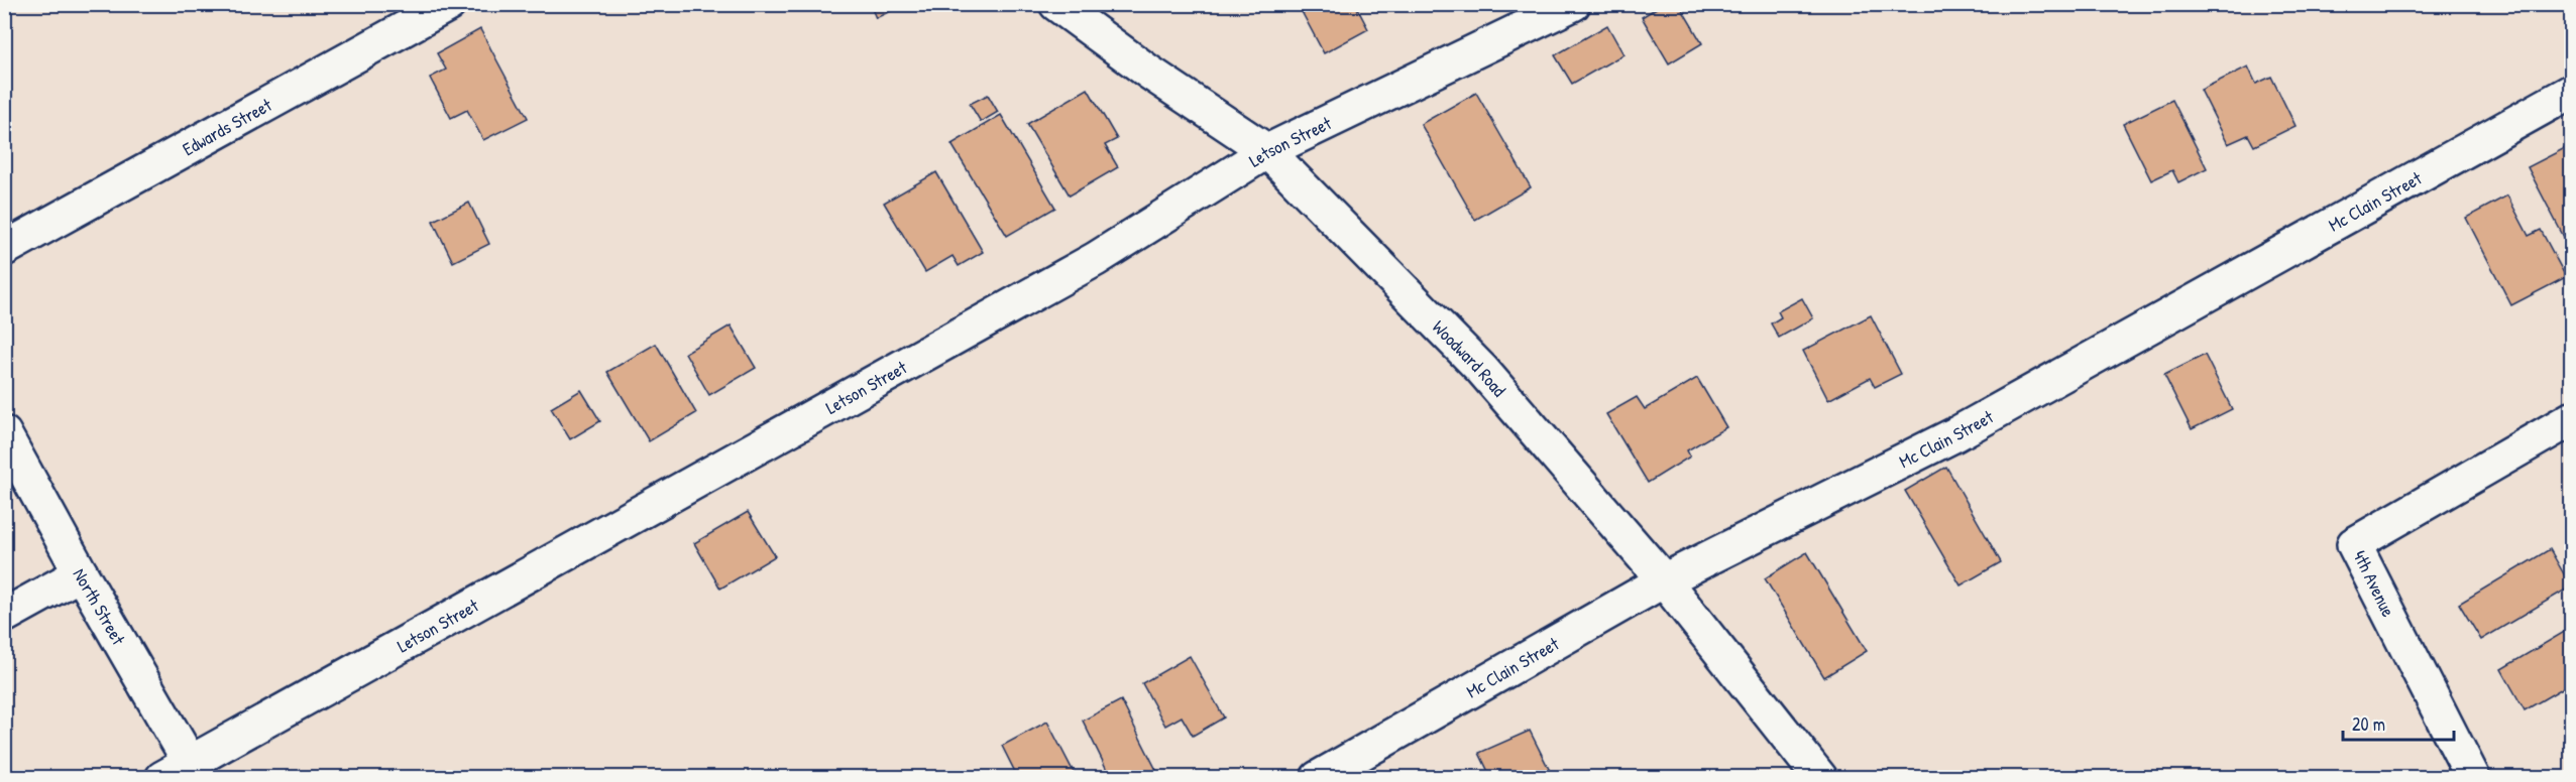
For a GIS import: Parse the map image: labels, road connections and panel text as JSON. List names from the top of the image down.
{
  "streets": {
    "street": [
      "Edwards Street",
      "Letson Street",
      "Mc Clain Street",
      "Woodward Road",
      "4th Avenue",
      "North Street"
    ]
  },
  "crossings": [
    ["Letson Street", "Woodward Road"],
    ["Letson Street", "North Street"],
    ["Mc Clain Street", "Woodward Road"]
  ],
  "scale_bar": "20 m"
}
